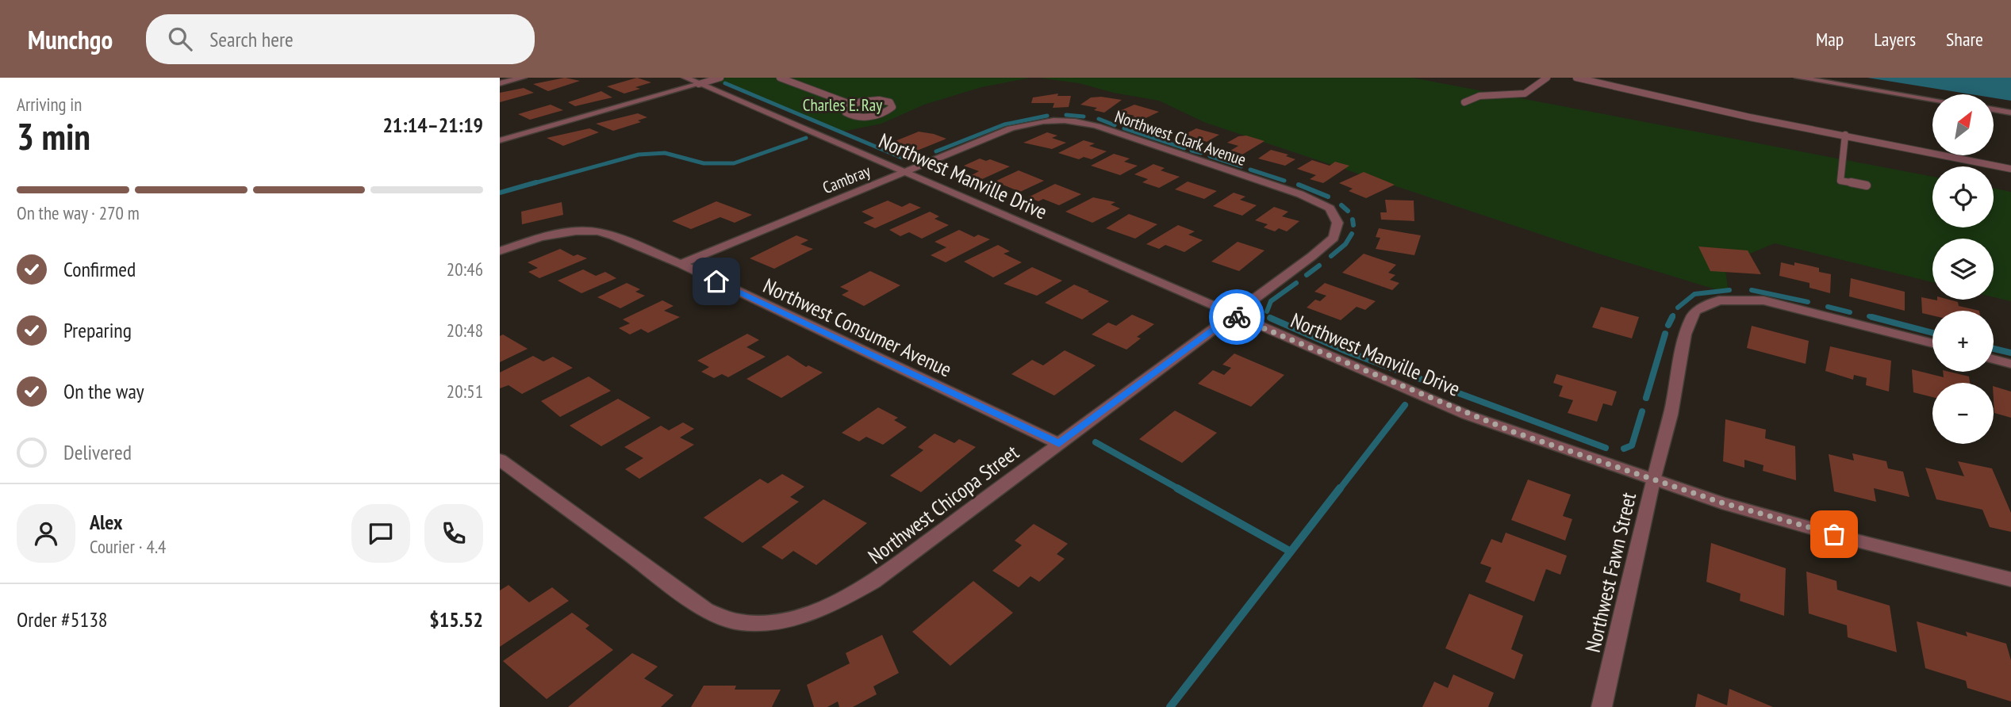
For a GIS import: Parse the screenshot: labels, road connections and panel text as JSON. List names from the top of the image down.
{
  "streets": {
    "street": [
      "Northwest Clark Avenue",
      "Northwest Manville Drive",
      "Cambray",
      "Northwest Consumer Avenue",
      "Northwest Chicopa Street",
      "Northwest Fawn Street"
    ]
  },
  "crossings": [
    ["Northwest Clark Avenue", "Cambray"],
    ["Northwest Clark Avenue", "Northwest Chicopa Street"],
    ["Northwest Manville Drive", "Cambray"],
    ["Northwest Manville Drive", "Northwest Chicopa Street"],
    ["Northwest Manville Drive", "Northwest Fawn Street"],
    ["Cambray", "Northwest Consumer Avenue"],
    ["Northwest Consumer Avenue", "Northwest Chicopa Street"]
  ],
  "parks": ["Charles E. Ray"],
  "north": "top right",
  "page": {
    "header": "Munchgo",
    "search": "Search here",
    "nav": ["Map", "Layers", "Share"],
    "heading": ["3 min", "Arriving in", "21:14–21:19"],
    "panel": [
      "Alex",
      "Courier · 4.4",
      "Order #5138",
      "$15.52"
    ],
    "map_buttons": ["+", "−"],
    "bar": "On the way · 270 m",
    "list": [
      ["Confirmed", "20:46"],
      ["Preparing", "20:48"],
      ["On the way", "20:51"],
      "Delivered"
    ]
  }
}
